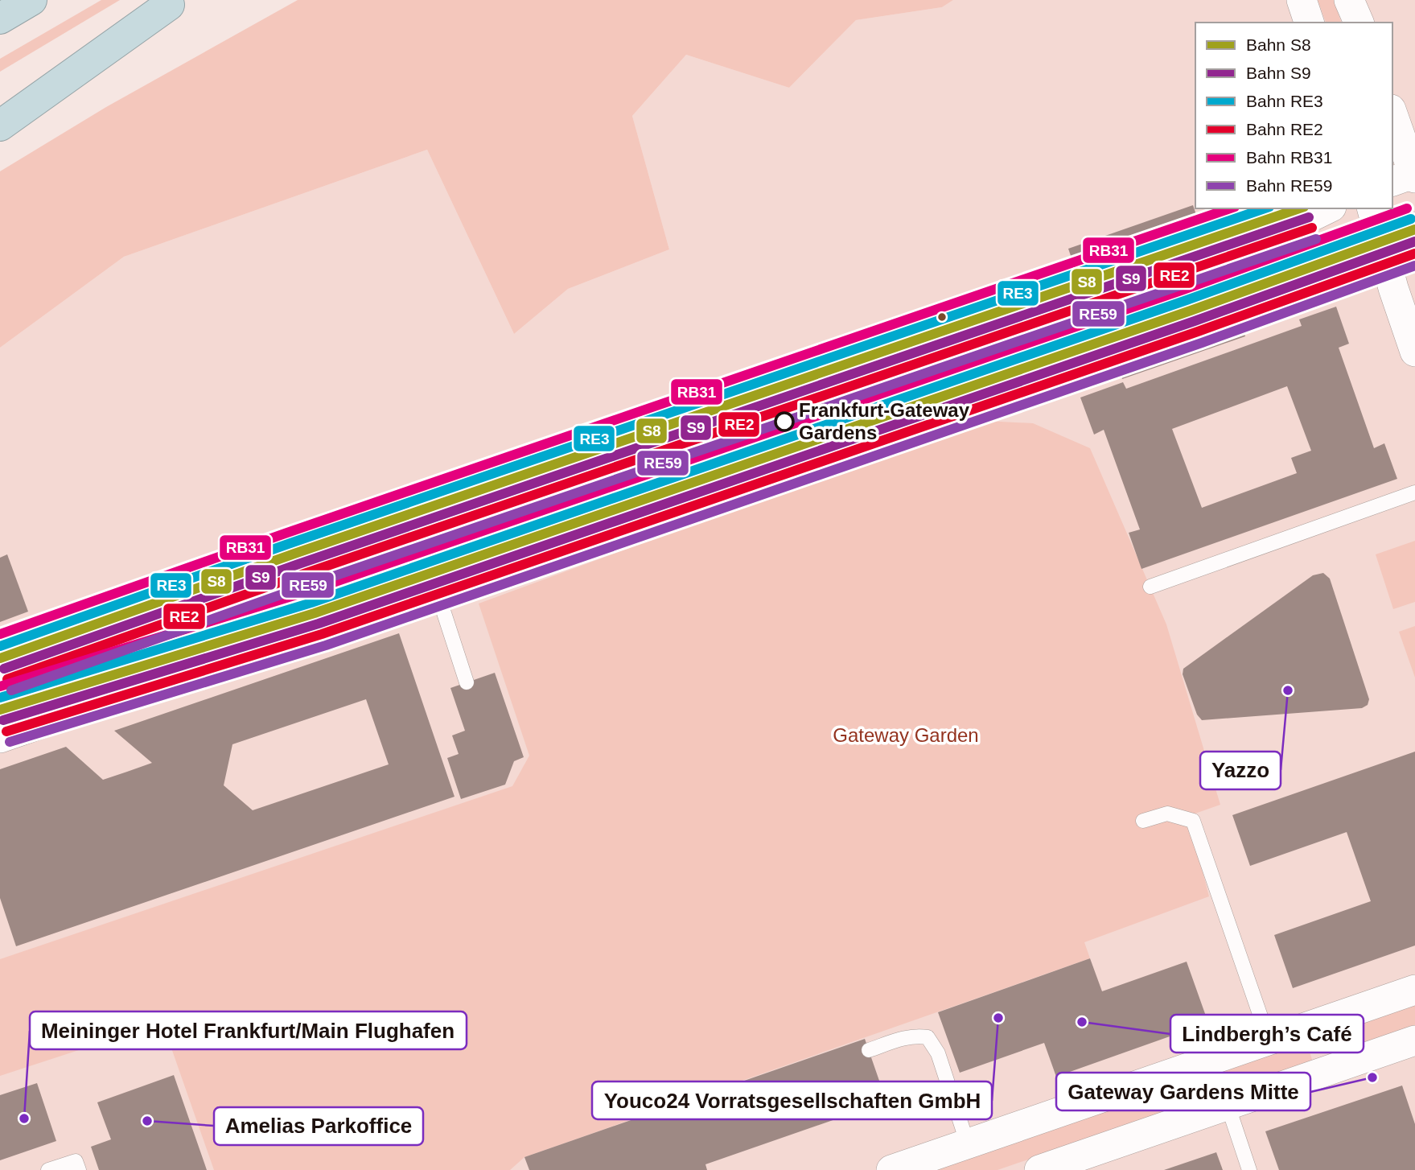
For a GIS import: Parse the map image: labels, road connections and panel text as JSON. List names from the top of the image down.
{
  "parks": ["Gateway Garden"],
  "places": [
    "Frankfurt-Gateway Gardens",
    "Yazzo",
    "Youco24 Vorratsgesellschaften GmbH",
    "Lindbergh’s Café",
    "Gateway Gardens Mitte",
    "Meininger Hotel Frankfurt/Main Flughafen",
    "Amelias Parkoffice"
  ],
  "lines": [
    "rail line S8",
    "rail line RE3",
    "rail line RB31",
    "rail line S9",
    "rail line RE2",
    "rail line RE59"
  ],
  "legend": [
    "Bahn S8",
    "Bahn S9",
    "Bahn RE3",
    "Bahn RE2",
    "Bahn RB31",
    "Bahn RE59"
  ]
}
